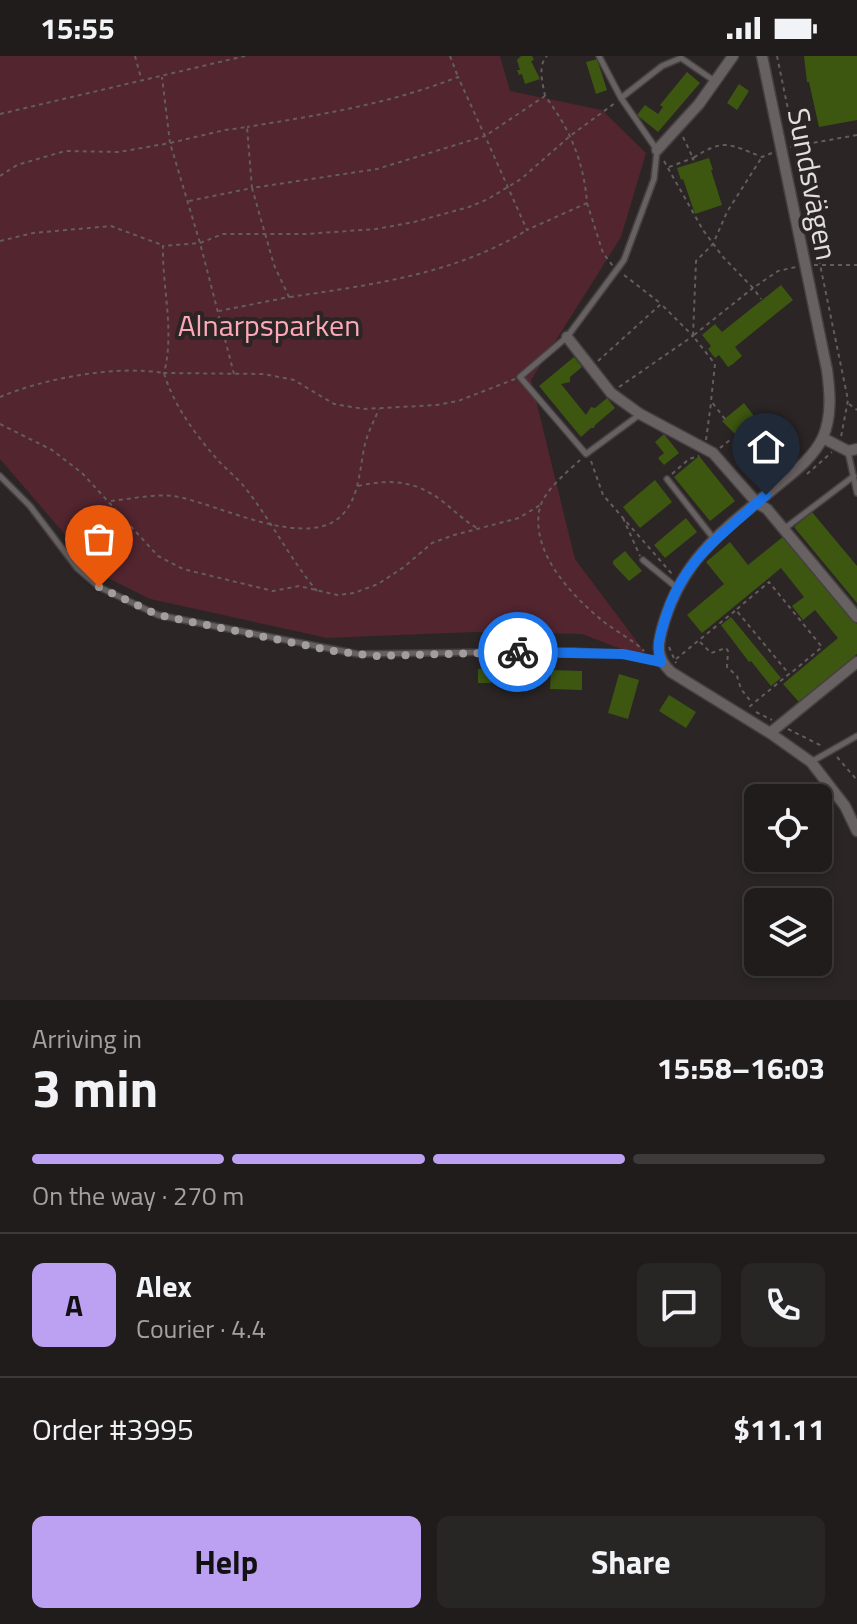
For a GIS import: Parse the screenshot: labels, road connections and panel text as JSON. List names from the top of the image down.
{
  "streets": {
    "street": ["Sundsvägen"]
  },
  "parks": ["Alnarpsparken"],
  "page": {
    "status": "15:55",
    "heading": ["3 min", "Arriving in", "15:58–16:03"],
    "panel": [
      "Alex",
      "Courier · 4.4",
      "Order #3995",
      "$11.11"
    ],
    "bar": "On the way · 270 m",
    "round": "A",
    "buttons": ["Help", "Share"]
  }
}
